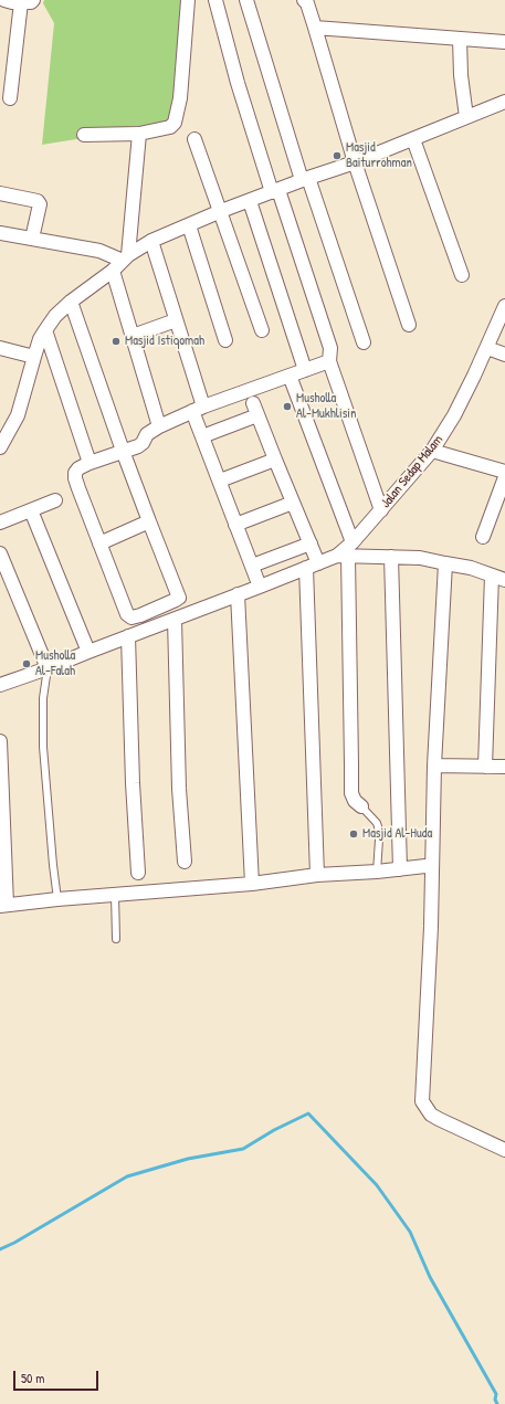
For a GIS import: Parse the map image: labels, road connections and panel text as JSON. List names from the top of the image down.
{
  "streets": {
    "street": ["Jalan Sedap Malam"]
  },
  "places": [
    "Masjid Baiturrohman",
    "Masjid Istiqomah",
    "Musholla Al-Mukhlisin",
    "Musholla Al-Falah",
    "Masjid Al-Huda"
  ],
  "scale_bar": "50 m"
}
